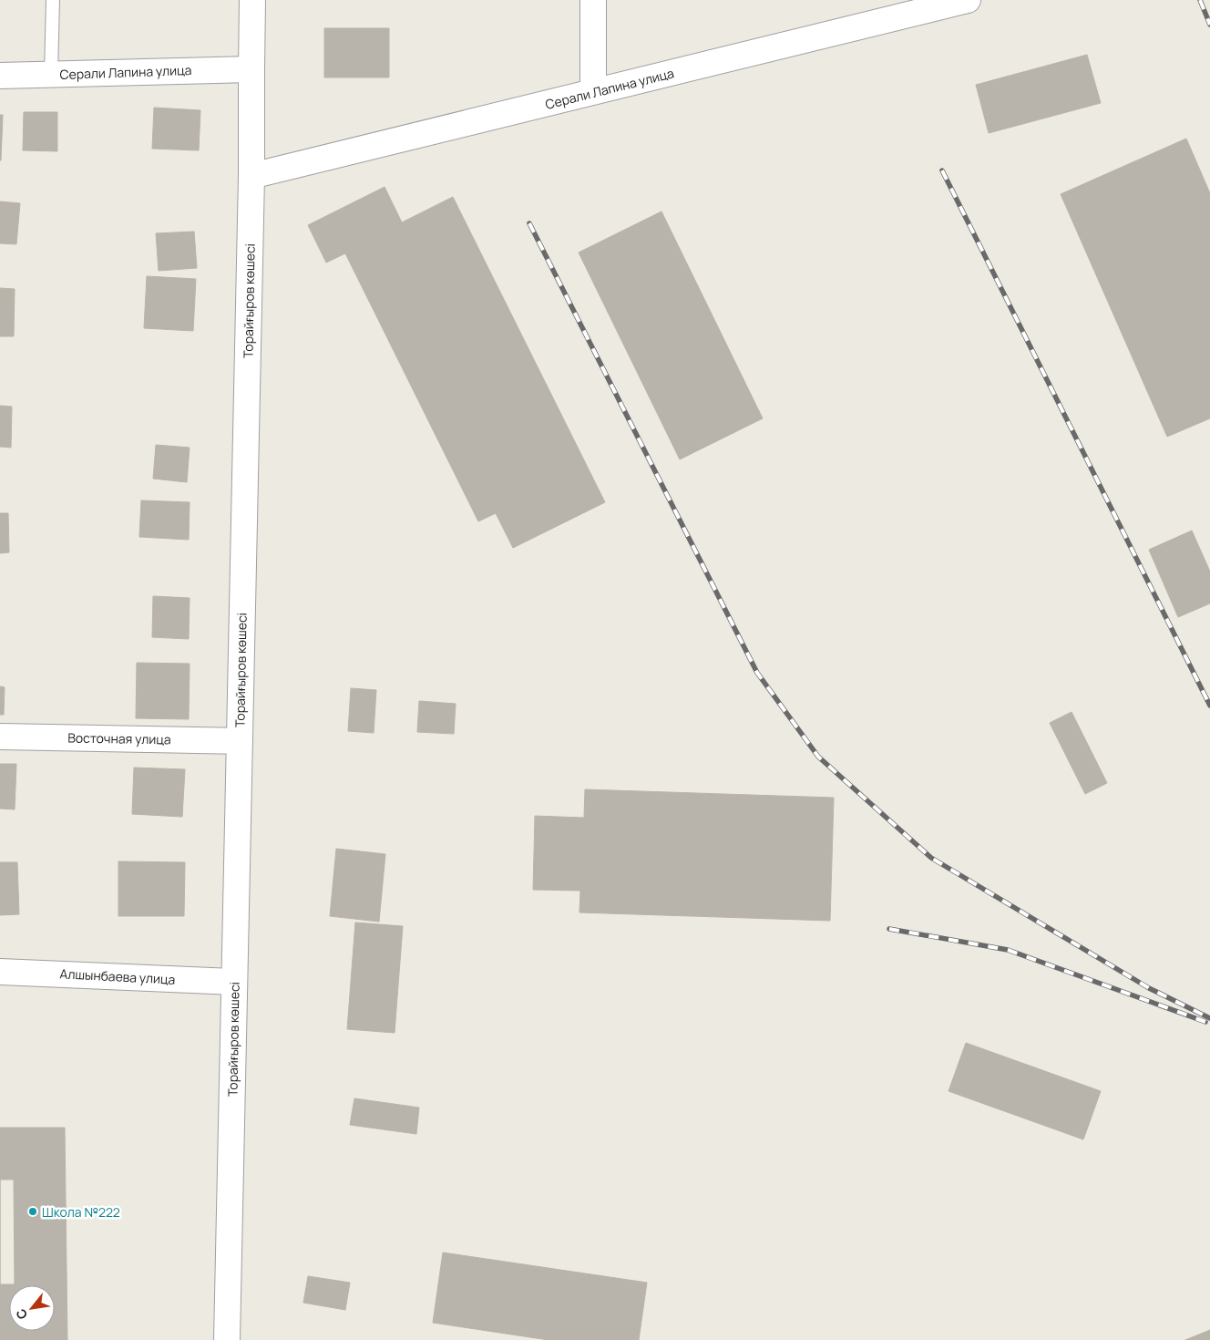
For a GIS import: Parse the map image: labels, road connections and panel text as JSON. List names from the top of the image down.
{
  "streets": {
    "street": [
      "Серали Лапина улица",
      "Торайғыров көшесі",
      "Восточная улица",
      "Алшынбаева улица"
    ]
  },
  "crossings": [
    ["Серали Лапина улица", "Торайғыров көшесі"],
    ["Торайғыров көшесі", "Восточная улица"],
    ["Торайғыров көшесі", "Алшынбаева улица"]
  ],
  "places": ["Школа №222"],
  "north": "bottom left"
}
